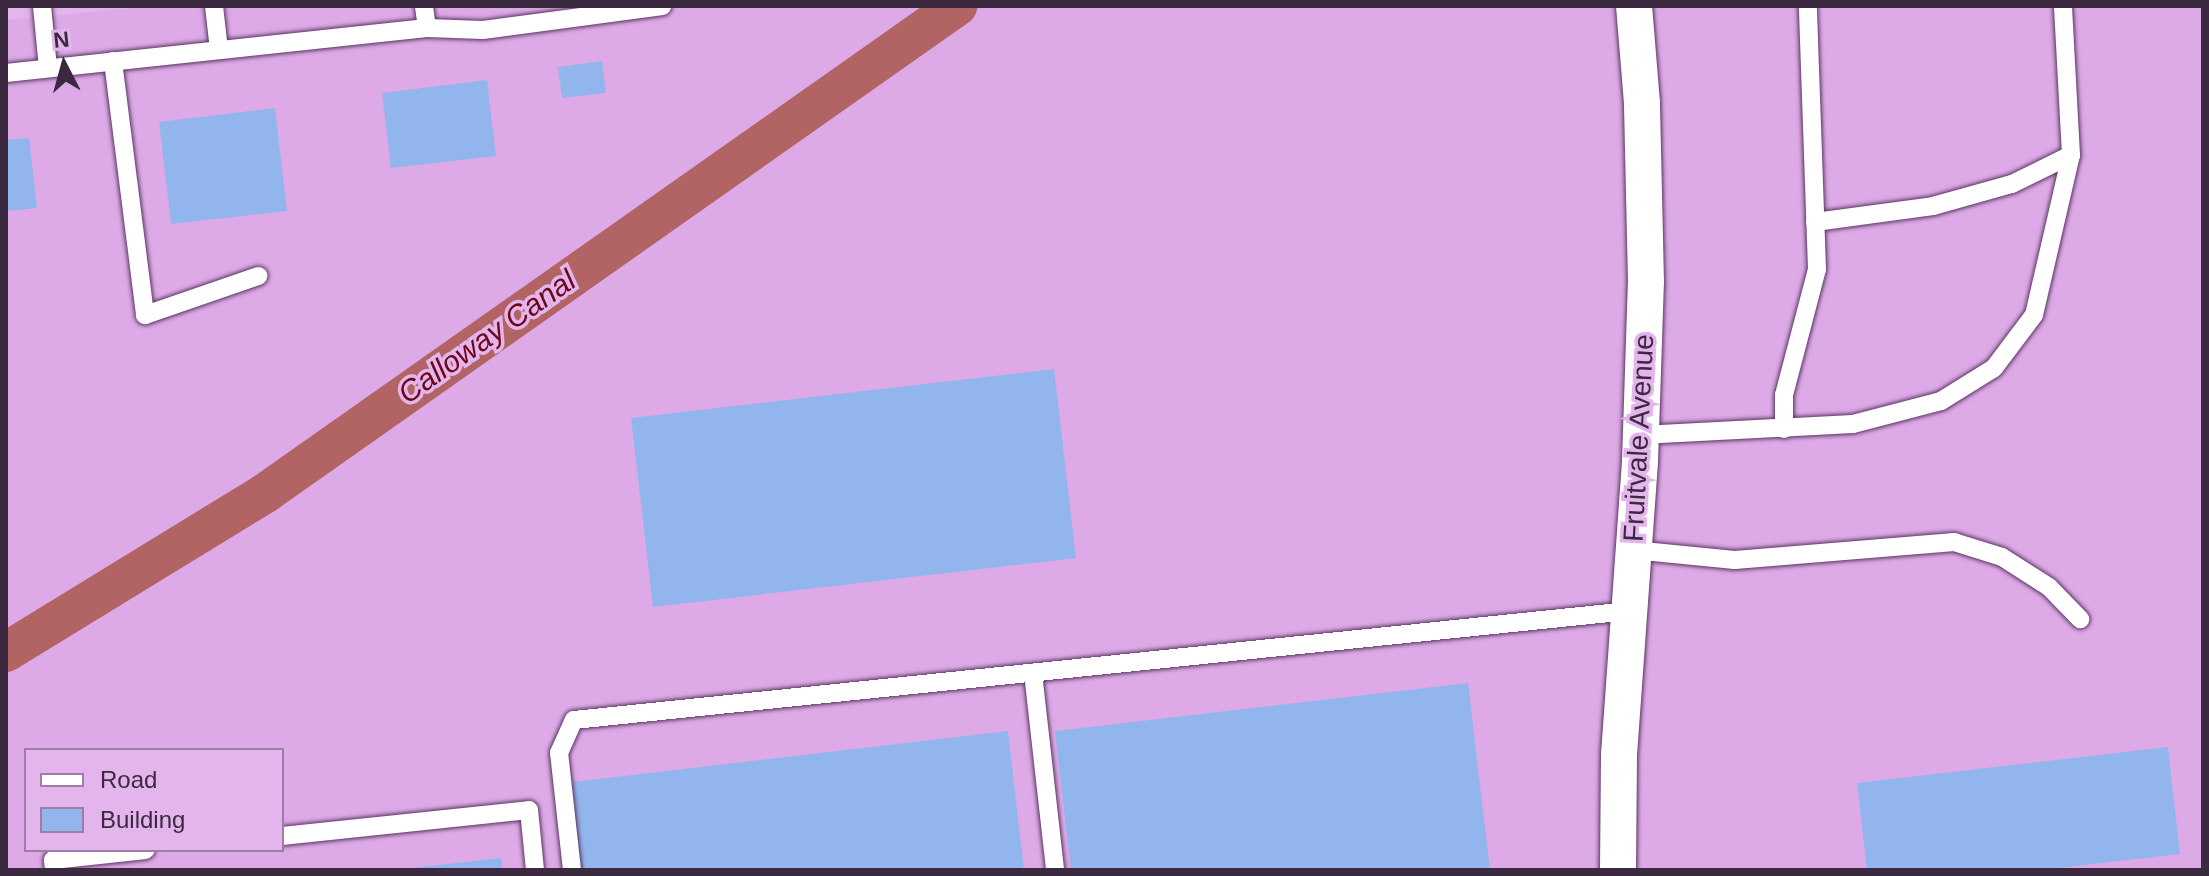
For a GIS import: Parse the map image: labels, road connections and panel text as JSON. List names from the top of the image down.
{
  "streets": {
    "street": ["Fruitvale Avenue"]
  },
  "water": ["Calloway Canal"],
  "legend": ["Road", "Building"],
  "north": "top"
}
